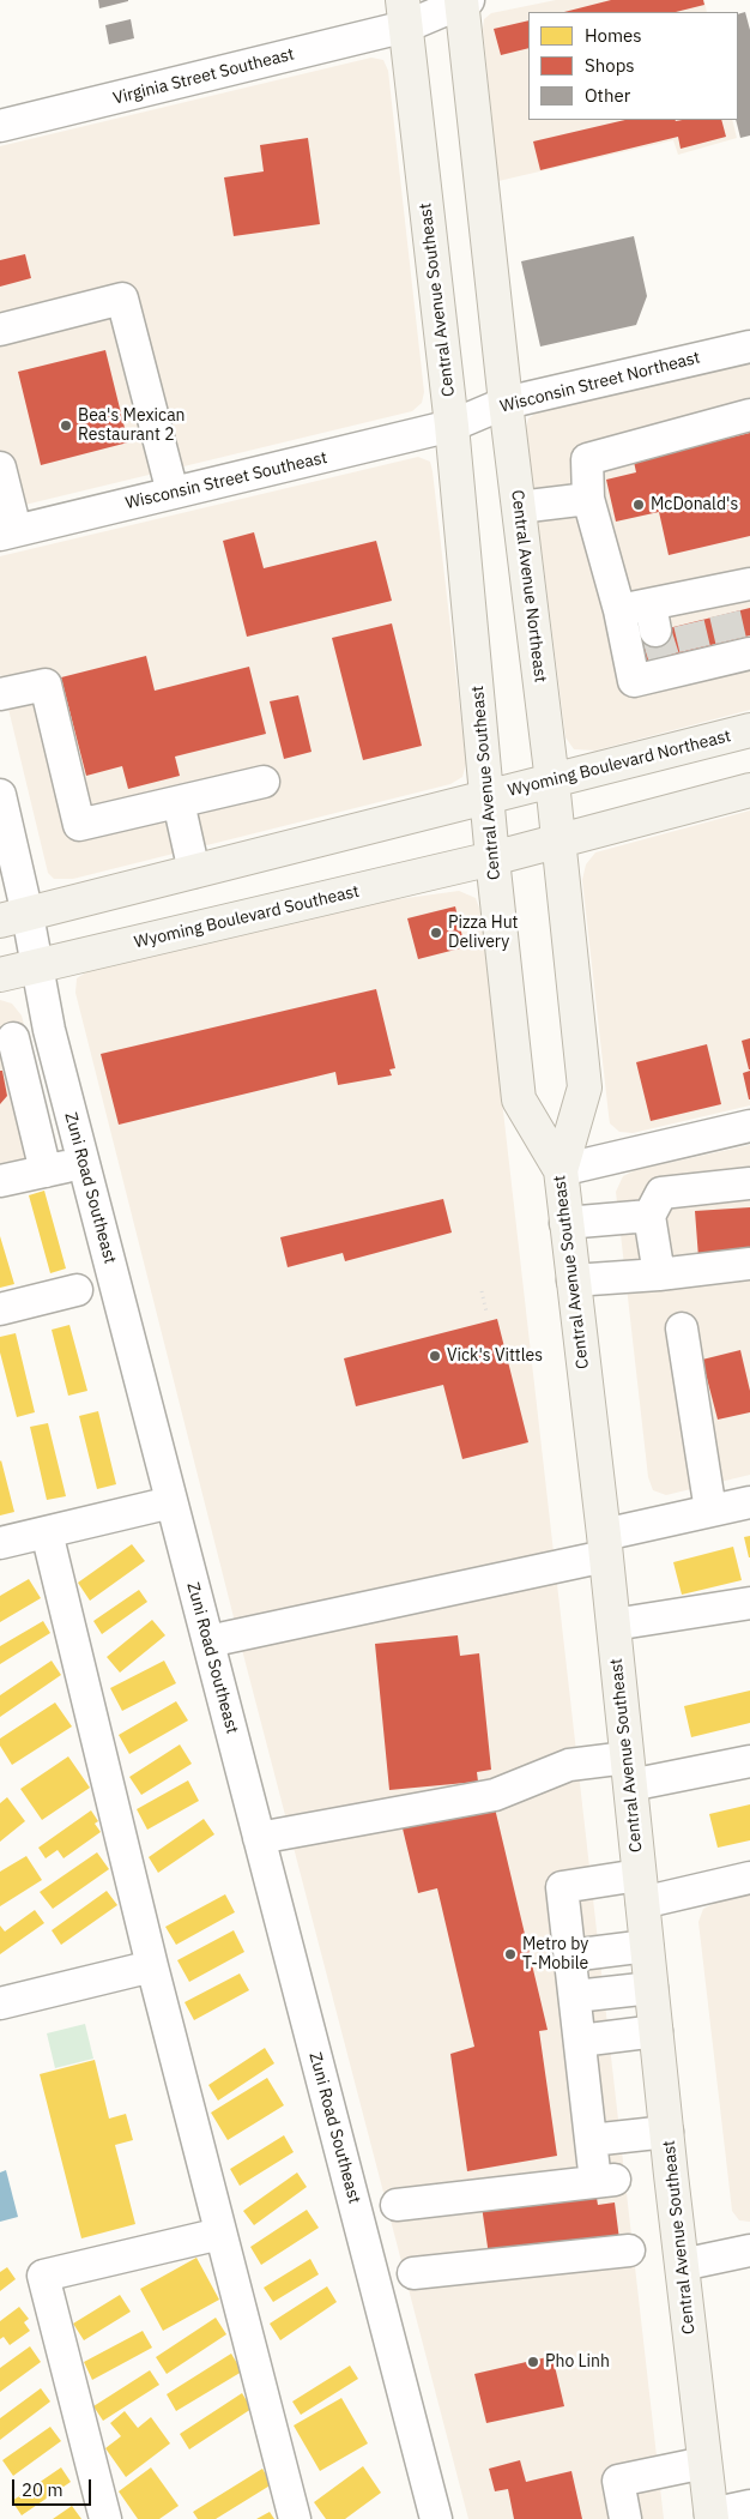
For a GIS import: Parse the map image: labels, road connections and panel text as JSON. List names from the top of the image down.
{
  "streets": {
    "main road": [
      "Central Avenue Southeast",
      "Central Avenue Northeast",
      "Wyoming Boulevard Northeast",
      "Wyoming Boulevard Southeast"
    ],
    "street": [
      "Virginia Street Southeast",
      "Wisconsin Street Northeast",
      "Wisconsin Street Southeast",
      "Zuni Road Southeast"
    ]
  },
  "crossings": [
    ["Virginia Street Southeast", "Central Avenue Southeast"],
    ["Virginia Street Southeast", "Central Avenue Northeast"],
    ["Central Avenue Southeast", "Wisconsin Street Northeast"],
    ["Central Avenue Southeast", "Wisconsin Street Southeast"],
    ["Central Avenue Southeast", "Central Avenue Northeast"],
    ["Central Avenue Southeast", "Wyoming Boulevard Northeast"],
    ["Central Avenue Southeast", "Wyoming Boulevard Southeast"],
    ["Wisconsin Street Northeast", "Wisconsin Street Southeast"],
    ["Wisconsin Street Northeast", "Central Avenue Northeast"],
    ["Central Avenue Northeast", "Wyoming Boulevard Northeast"],
    ["Wyoming Boulevard Southeast", "Zuni Road Southeast"]
  ],
  "places": [
    "Bea's Mexican Restaurant 2",
    "McDonald's",
    "Pizza Hut Delivery",
    "Vick's Vittles",
    "Metro by T-Mobile",
    "Pho Linh"
  ],
  "legend": ["Homes", "Shops", "Other"],
  "scale_bar": "20 m"
}
